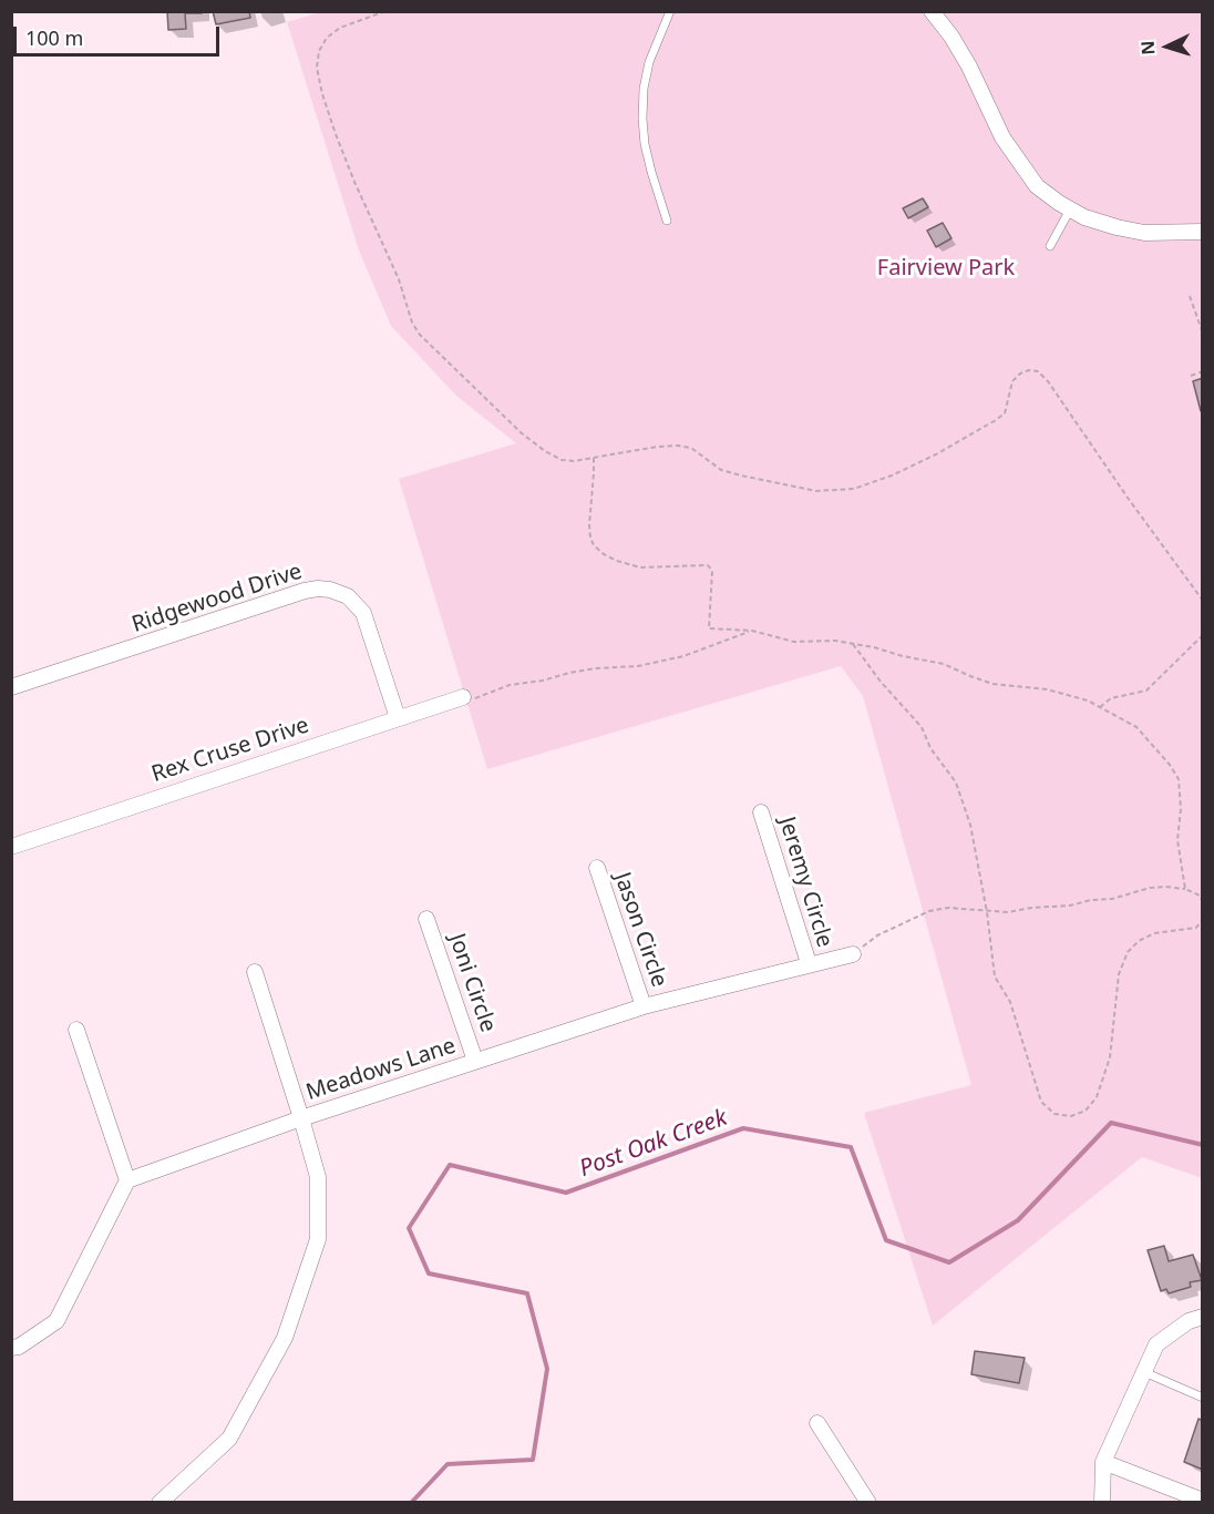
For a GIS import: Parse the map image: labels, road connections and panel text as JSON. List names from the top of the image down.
{
  "streets": {
    "street": [
      "Ridgewood Drive",
      "Rex Cruse Drive",
      "Jeremy Circle",
      "Jason Circle",
      "Joni Circle",
      "Meadows Lane"
    ]
  },
  "crossings": [
    ["Ridgewood Drive", "Rex Cruse Drive"],
    ["Jeremy Circle", "Meadows Lane"],
    ["Jason Circle", "Meadows Lane"],
    ["Joni Circle", "Meadows Lane"]
  ],
  "water": ["Post Oak Creek"],
  "parks": ["Fairview Park"],
  "scale_bar": "100 m",
  "north": "left"
}
